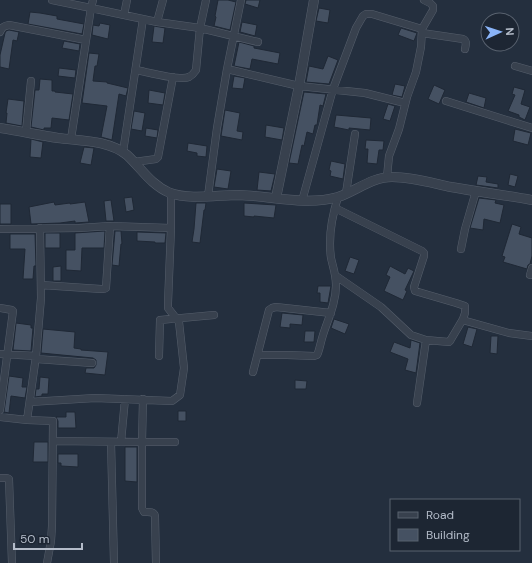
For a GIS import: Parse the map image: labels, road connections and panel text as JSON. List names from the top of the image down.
{
  "legend": ["Road", "Building"],
  "scale_bar": "50 m",
  "north": "right"
}
